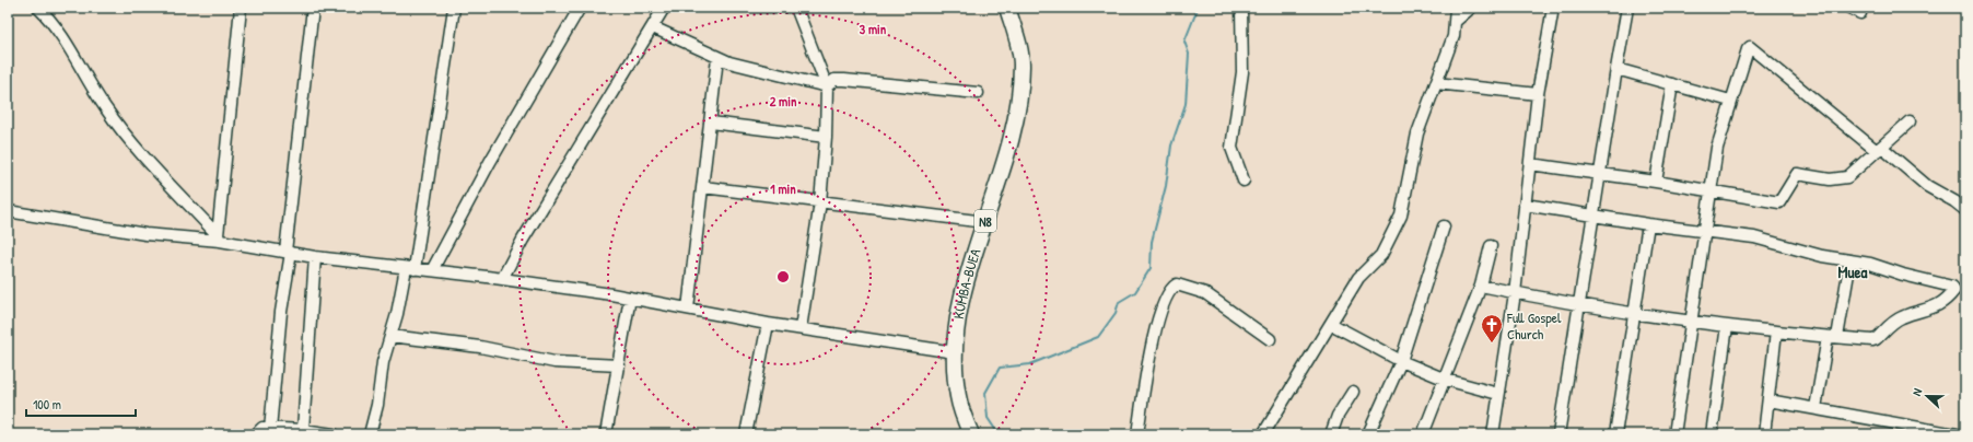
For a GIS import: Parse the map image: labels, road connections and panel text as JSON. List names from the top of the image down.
{
  "streets": {
    "highway": ["N8", "KUMBA-BUEA"]
  },
  "districts": ["Muea"],
  "places": {
    "church": ["Full Gospel Church"]
  },
  "scale_bar": "100 m",
  "north": "left",
  "rings": ["3 min", "2 min", "1 min"]
}
